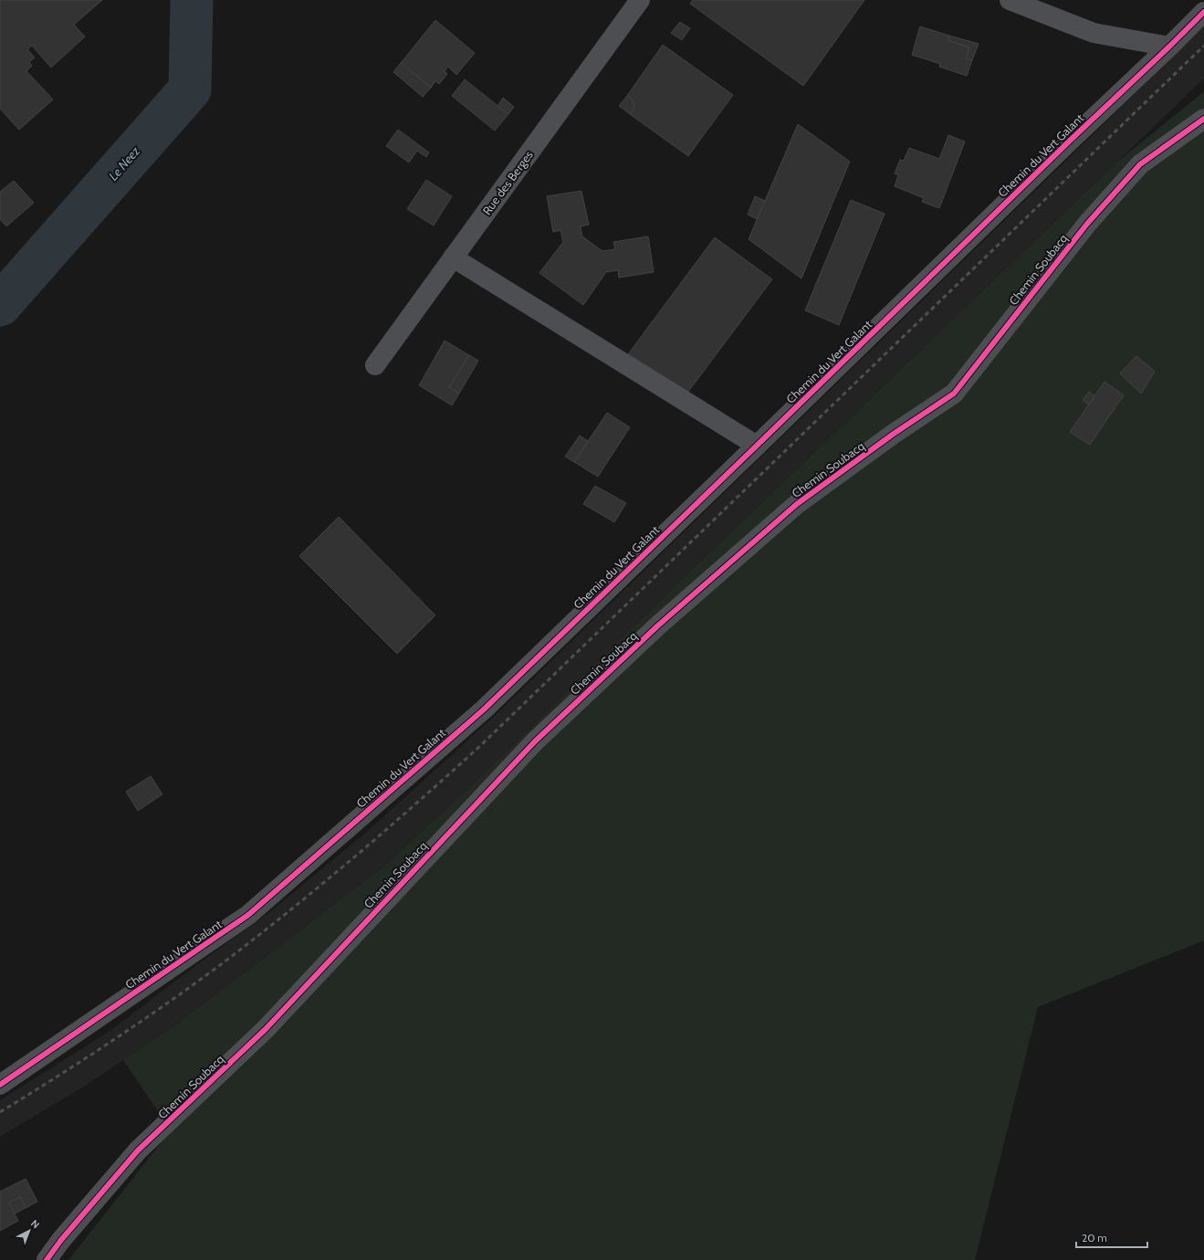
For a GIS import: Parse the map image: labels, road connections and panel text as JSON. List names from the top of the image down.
{
  "streets": {
    "street": ["Chemin du Vert Galant", "Rue des Berges", "Chemin Soubacq"]
  },
  "water": ["Le Neez"],
  "scale_bar": "20 m",
  "north": "top right"
}
